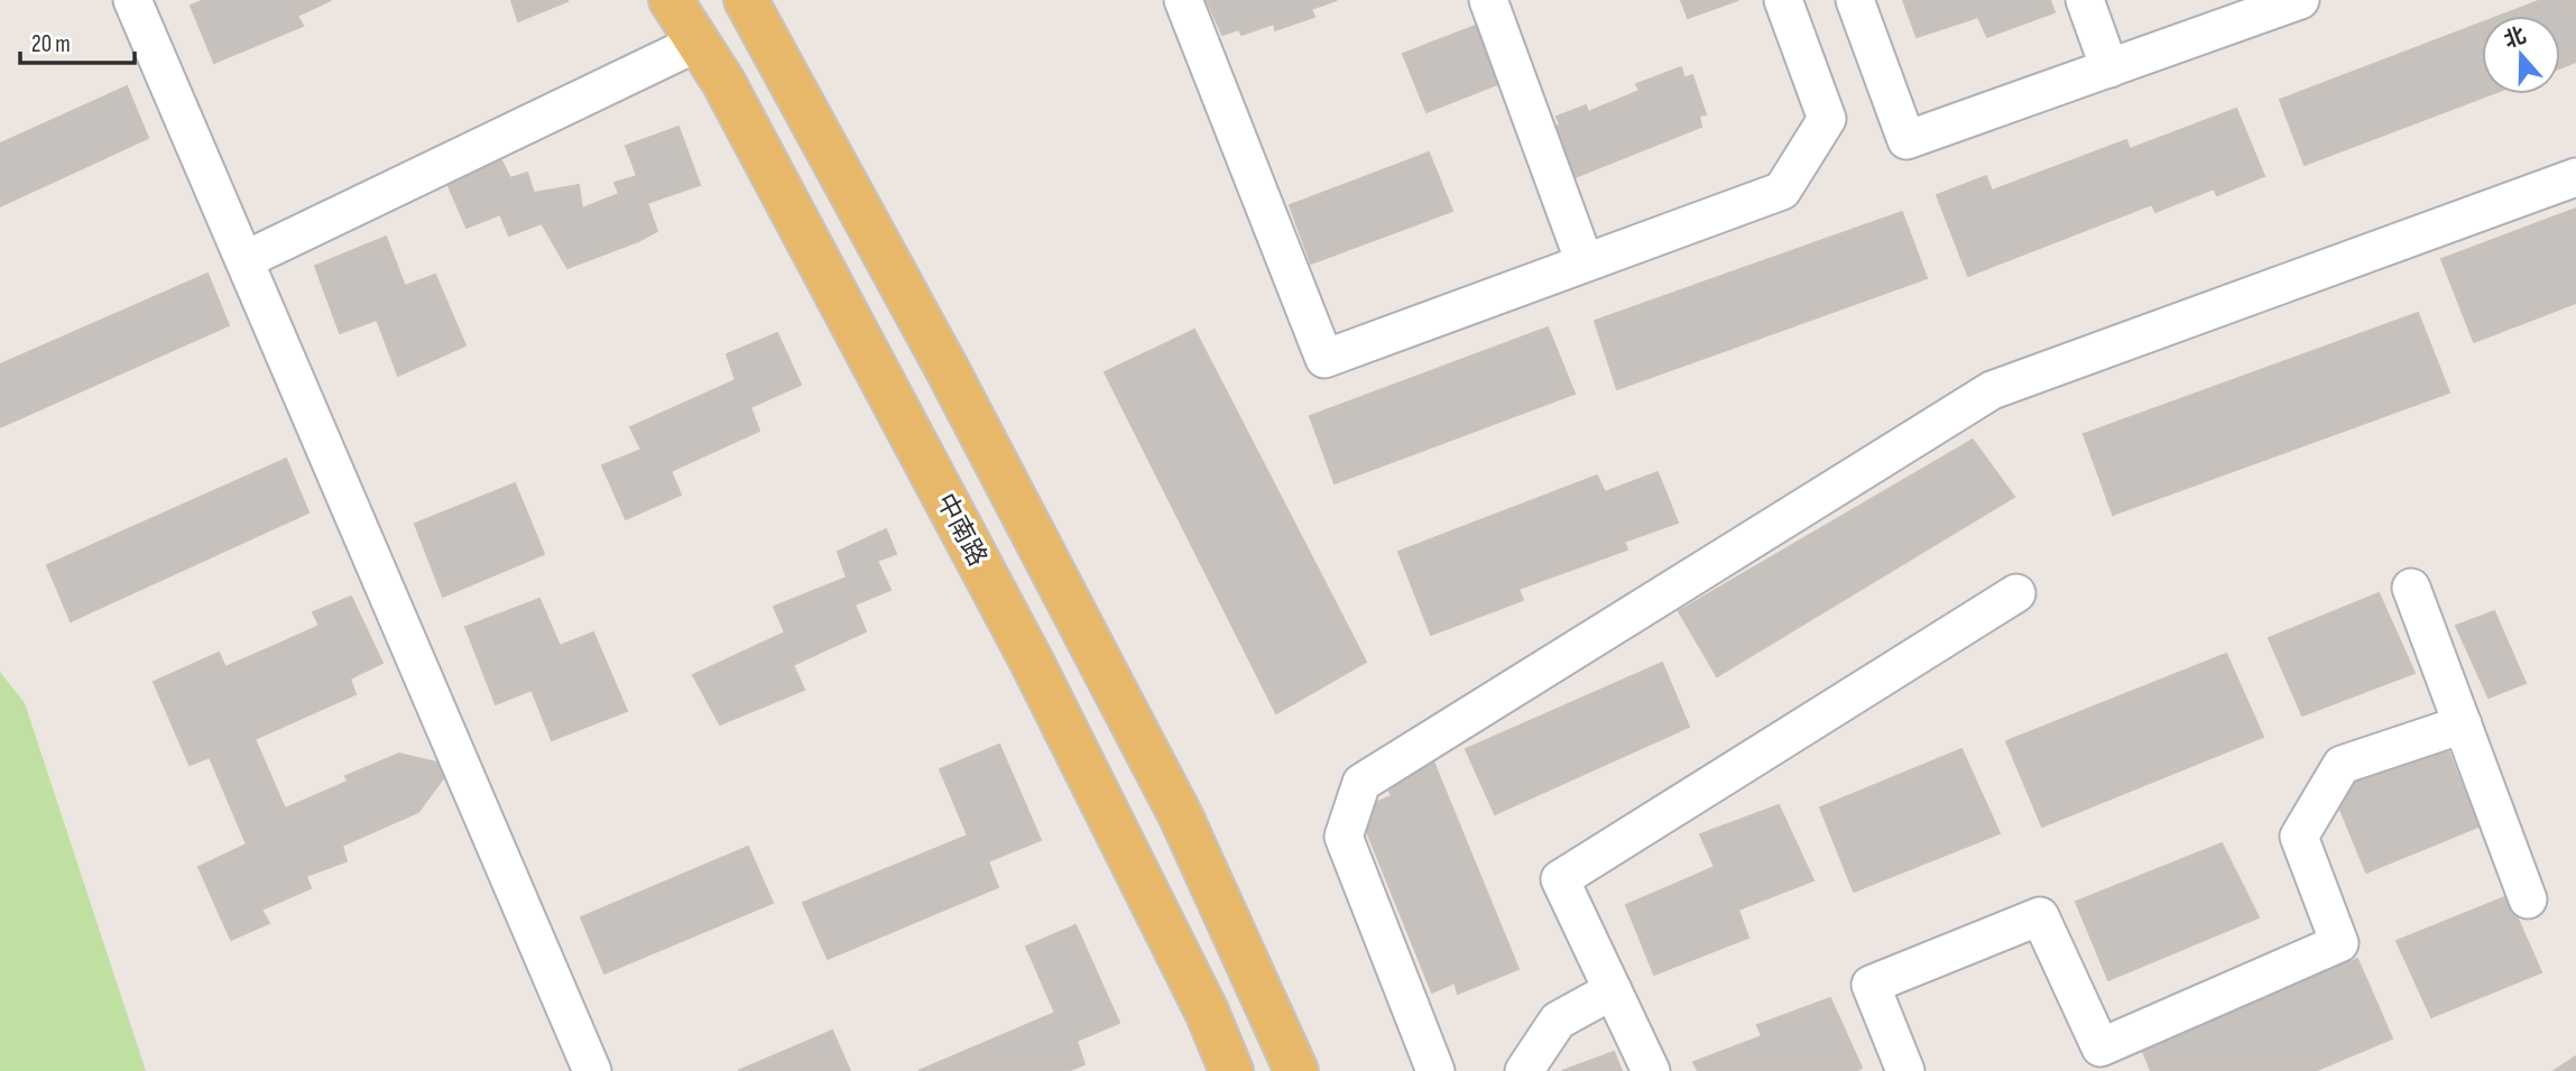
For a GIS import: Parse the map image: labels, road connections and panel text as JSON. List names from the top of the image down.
{
  "streets": {
    "main road": ["中南路"]
  },
  "scale_bar": "20 m",
  "north": "top"
}
